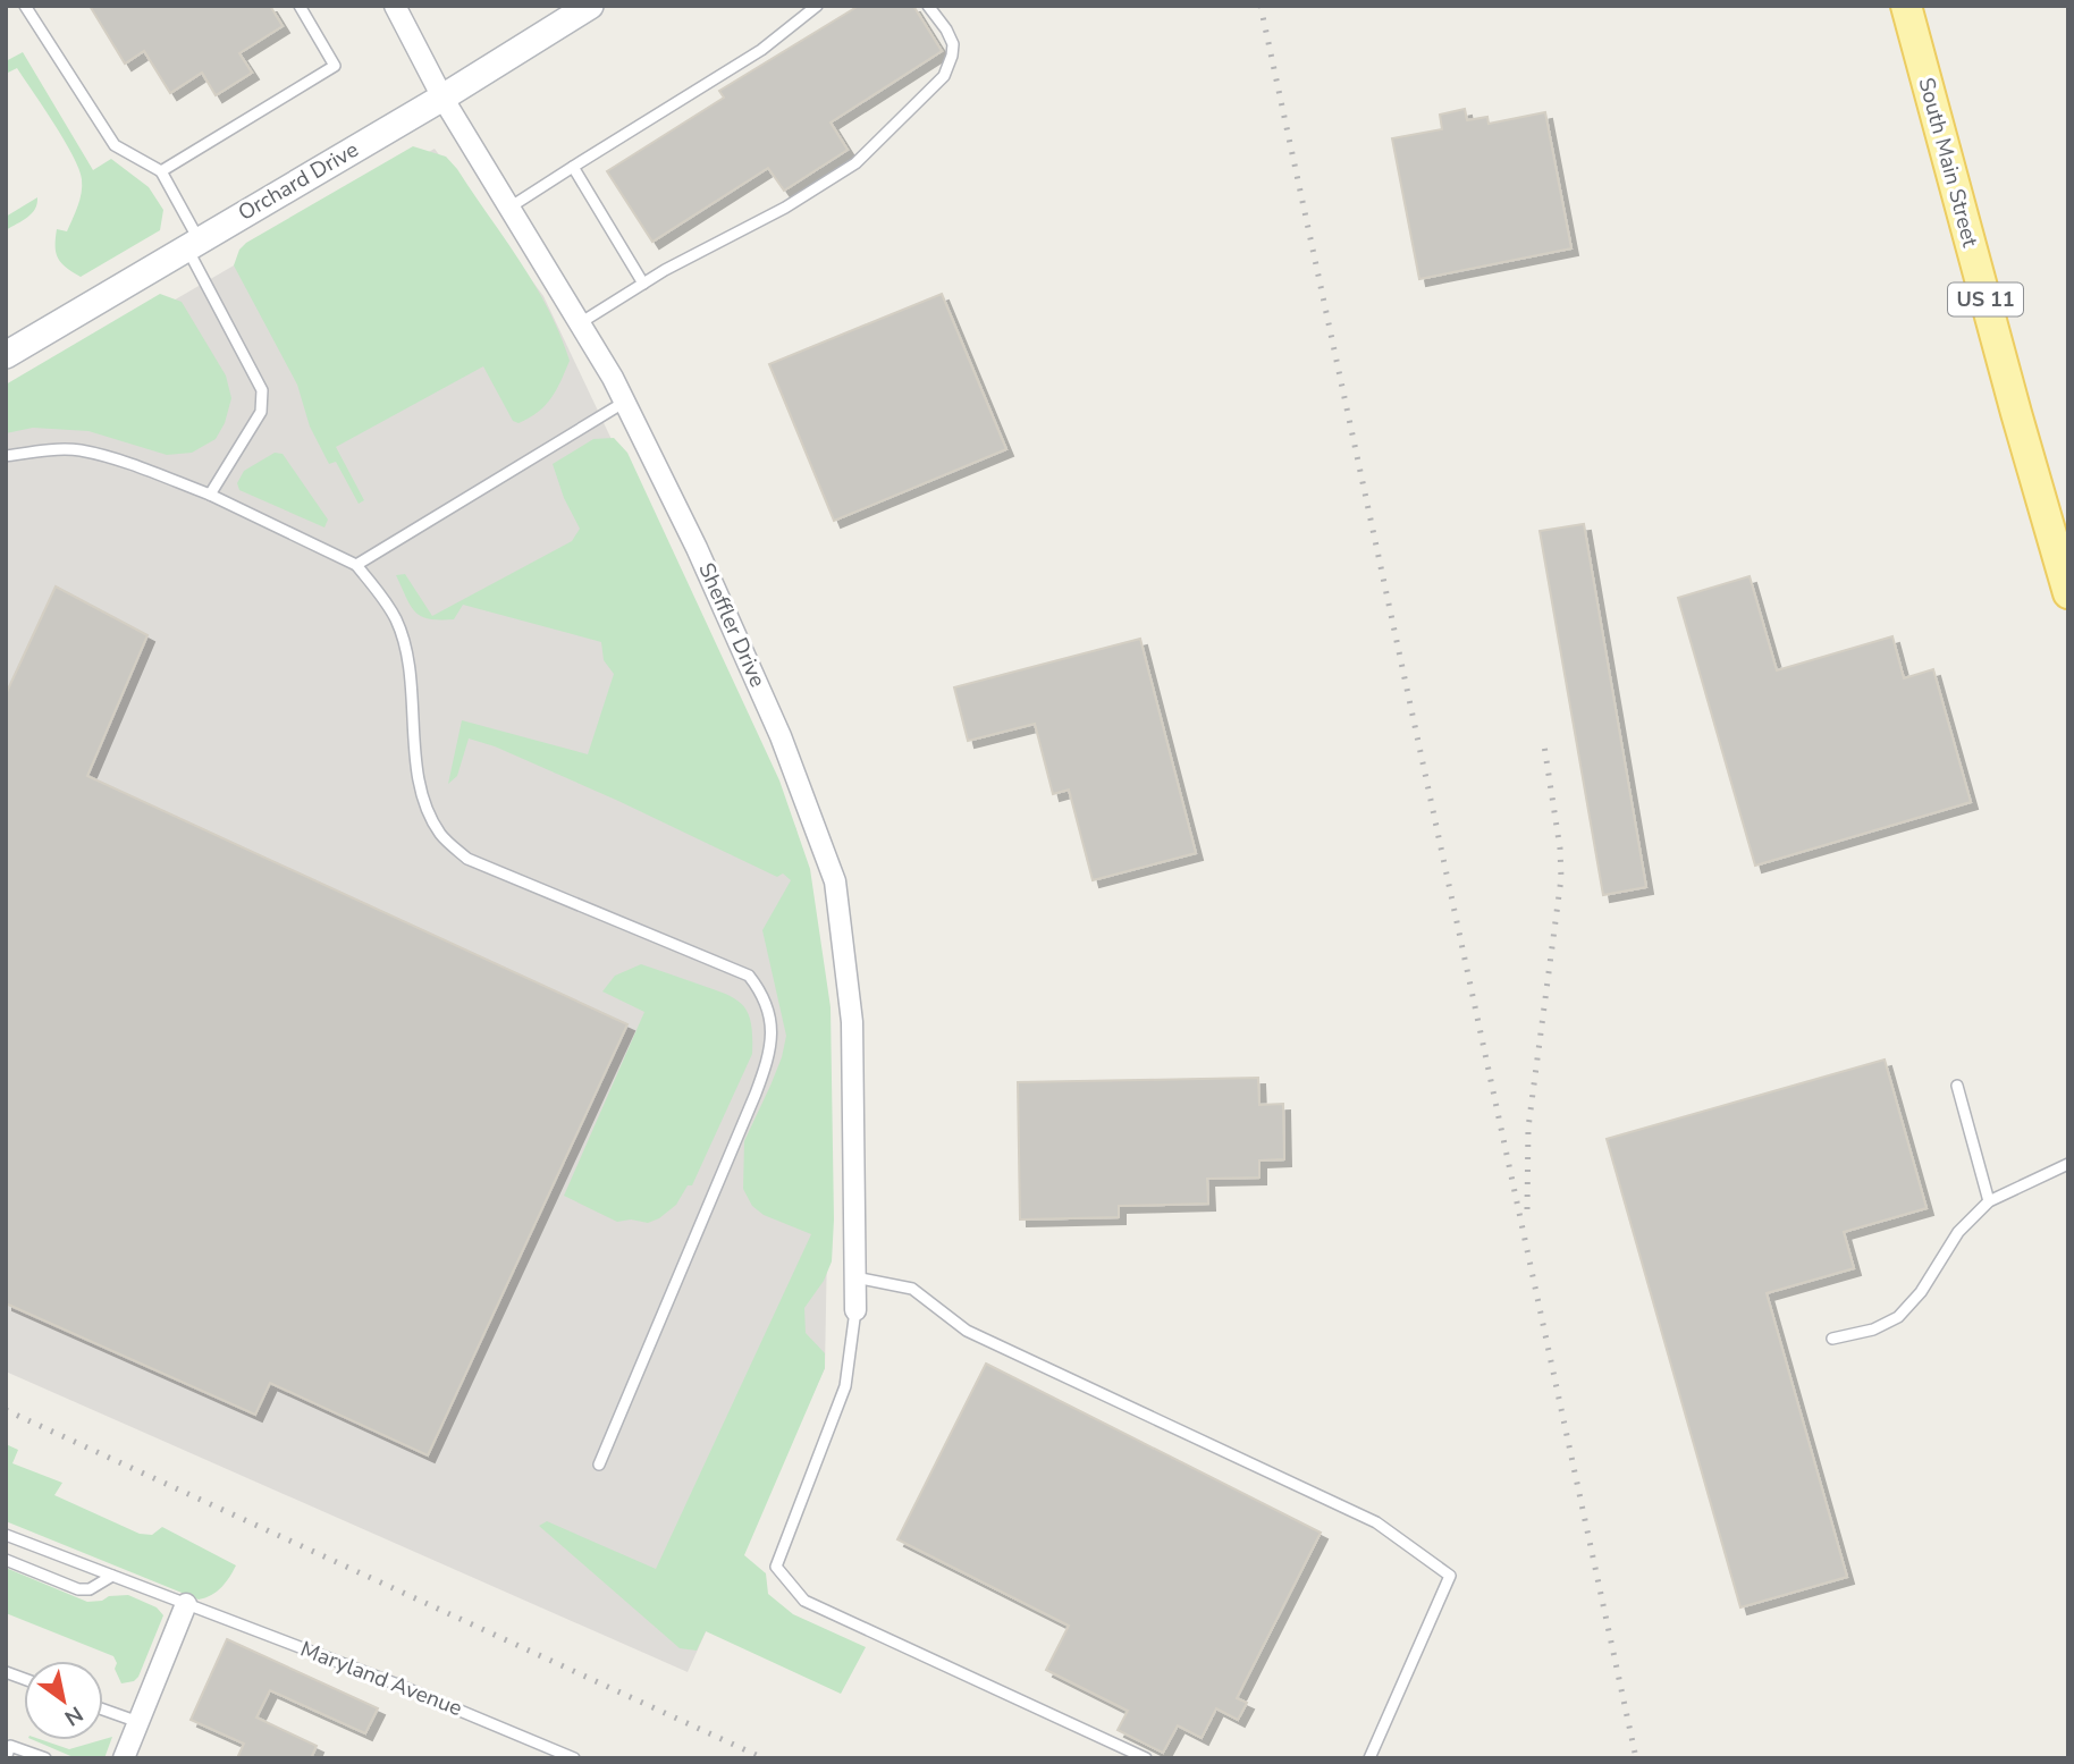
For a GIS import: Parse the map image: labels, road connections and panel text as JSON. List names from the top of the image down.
{
  "streets": {
    "main road": ["South Main Street", "US 11"],
    "street": ["Orchard Drive", "Sheffler Drive"],
    "lane": ["Maryland Avenue"]
  },
  "crossings": [
    ["Orchard Drive", "Sheffler Drive"]
  ],
  "north": "bottom right"
}
